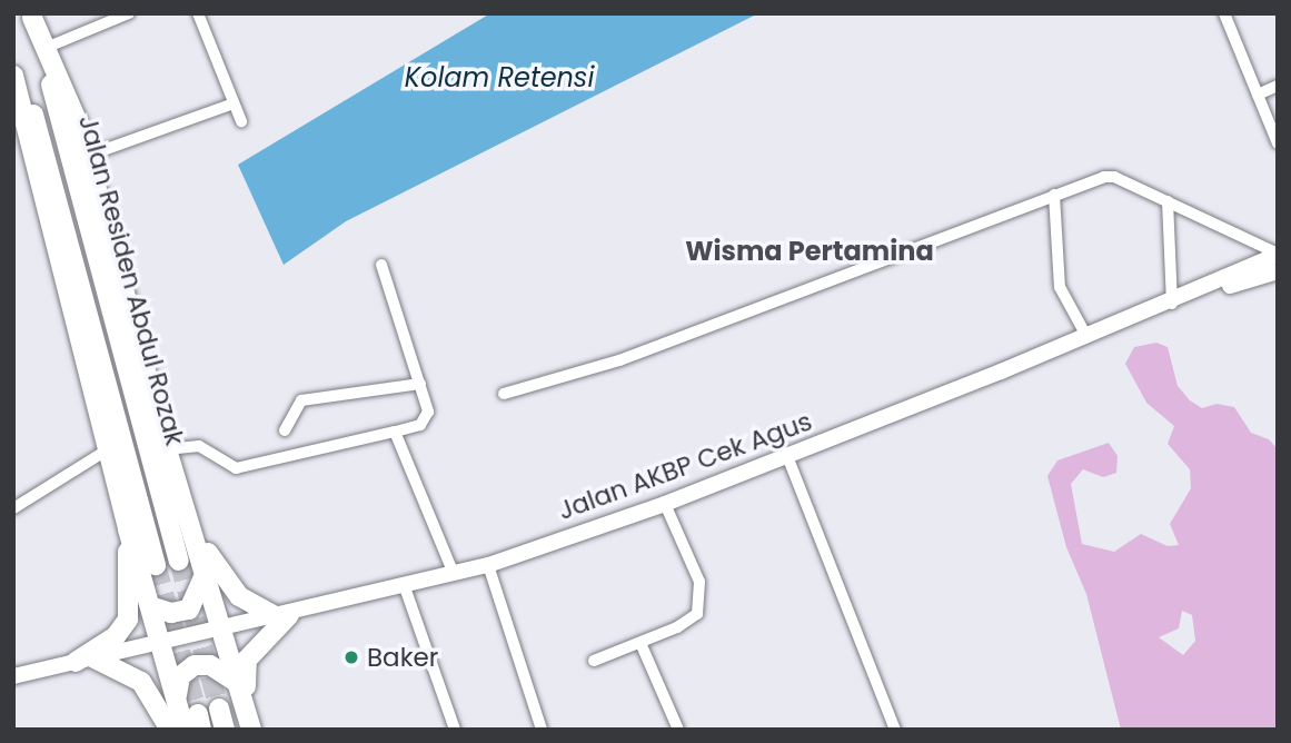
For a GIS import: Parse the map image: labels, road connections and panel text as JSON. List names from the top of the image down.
{
  "streets": {
    "highway": ["Jalan Residen Abdul Rozak"],
    "main road": ["Jalan AKBP Cek Agus"]
  },
  "districts": ["Wisma Pertamina"],
  "water": ["Kolam Retensi"],
  "places": ["Baker"]
}
